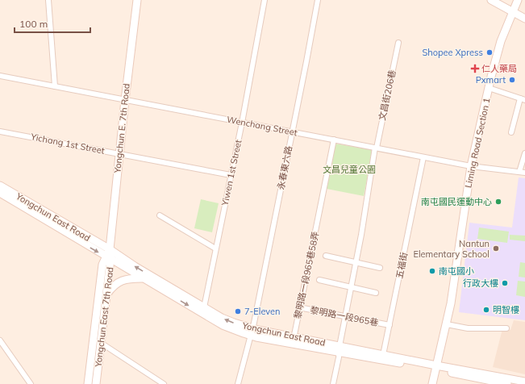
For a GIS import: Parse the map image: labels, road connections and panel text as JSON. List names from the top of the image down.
{
  "streets": {
    "street": [
      "文昌街206巷",
      "Wenchang Street",
      "Yongchun E. 7th Road",
      "Liming Road Section 1",
      "Yichang 1st Street",
      "永春東六路",
      "Yiwen 1st Street",
      "Yongchun East Road",
      "五福街",
      "黎明路一段965巷58弄",
      "黎明路一段965巷",
      "Yongchun East 7th Road"
    ]
  },
  "crossings": [
    ["文昌街206巷", "Wenchang Street"],
    ["文昌街206巷", "Yongchun East Road"],
    ["文昌街206巷", "黎明路一段965巷"],
    ["Wenchang Street", "Yongchun E. 7th Road"],
    ["Wenchang Street", "Liming Road Section 1"],
    ["Wenchang Street", "永春東六路"],
    ["Wenchang Street", "Yiwen 1st Street"],
    ["Wenchang Street", "五福街"],
    ["Wenchang Street", "黎明路一段965巷58弄"],
    ["Yongchun E. 7th Road", "Yichang 1st Street"],
    ["Yongchun E. 7th Road", "Yongchun East Road"],
    ["Yongchun E. 7th Road", "Yongchun East 7th Road"],
    ["Liming Road Section 1", "Yongchun East Road"],
    ["Yichang 1st Street", "Yiwen 1st Street"],
    ["永春東六路", "Yongchun East Road"],
    ["Yiwen 1st Street", "Yongchun East Road"],
    ["Yongchun East Road", "五福街"],
    ["Yongchun East Road", "黎明路一段965巷58弄"],
    ["Yongchun East Road", "Yongchun East 7th Road"],
    ["五福街", "黎明路一段965巷"],
    ["黎明路一段965巷58弄", "黎明路一段965巷"]
  ],
  "parks": ["文昌兒童公園"],
  "places": {
    "other": [
      "Shopee Xpress",
      "Pxmart",
      "南屯國民運動中心",
      "Nantun Elementary School",
      "南屯國小",
      "行政大樓",
      "明智樓",
      "7-Eleven"
    ],
    "health": ["仁人藥局"]
  },
  "scale_bar": "100 m"
}
